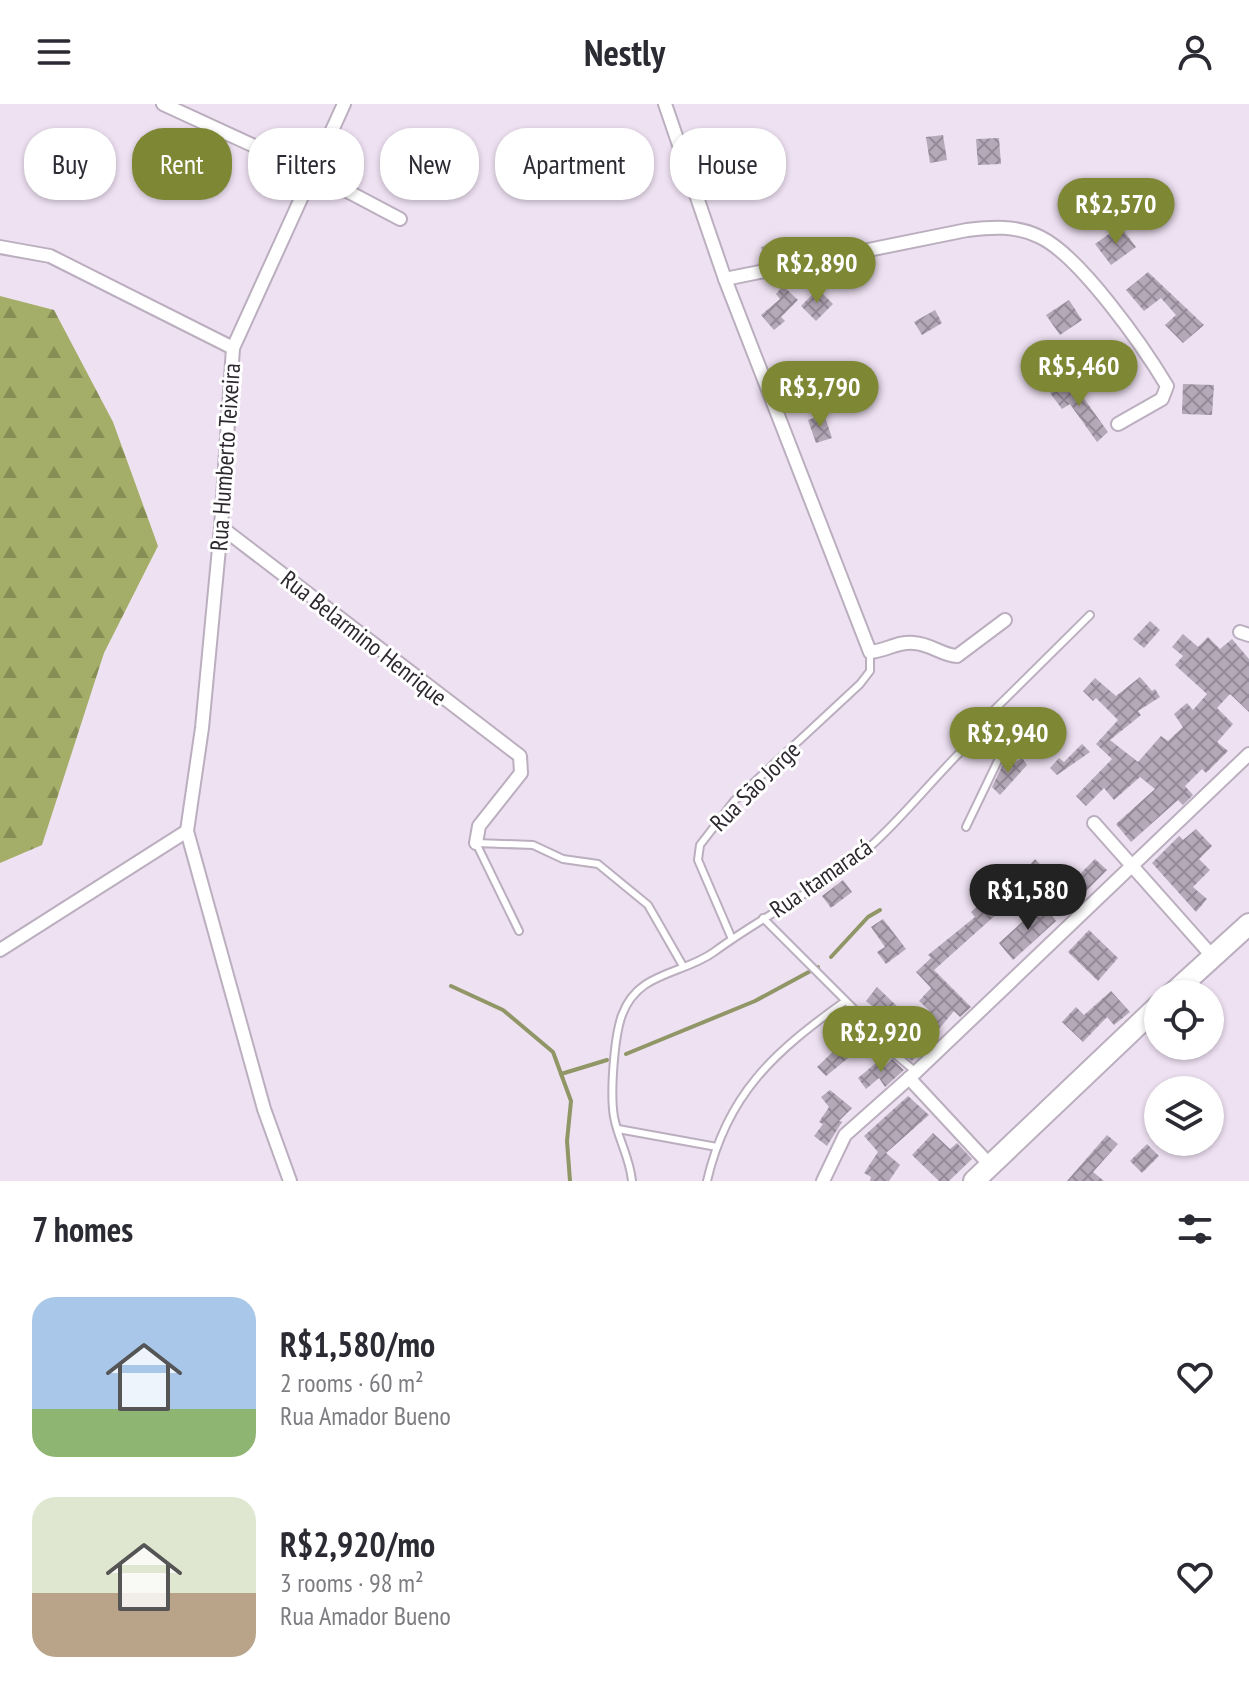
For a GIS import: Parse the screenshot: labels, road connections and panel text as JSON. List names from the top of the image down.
{
  "streets": {
    "street": ["Rua Humberto Teixeira", "Rua Belarmino Henrique"],
    "lane": ["Rua São Jorge", "Rua Itamaracá"]
  },
  "crossings": [
    ["Rua Humberto Teixeira", "Rua Belarmino Henrique"],
    ["Rua São Jorge", "Rua Itamaracá"]
  ],
  "page": {
    "header": "Nestly",
    "chip": [
      "Buy",
      "Rent",
      "Filters",
      "New",
      "Apartment",
      "House"
    ],
    "price": [
      "R$2,570",
      "R$2,890",
      "R$5,460",
      "R$3,790",
      "R$2,940",
      "R$1,580",
      "R$2,920"
    ],
    "heading": "7 homes",
    "list": [
      {
        "name": "R$1,580/mo",
        "note": "2 rooms · 60 m² · Rua Amador Bueno"
      },
      {
        "name": "R$2,920/mo",
        "note": "3 rooms · 98 m² · Rua Amador Bueno"
      }
    ]
  }
}
